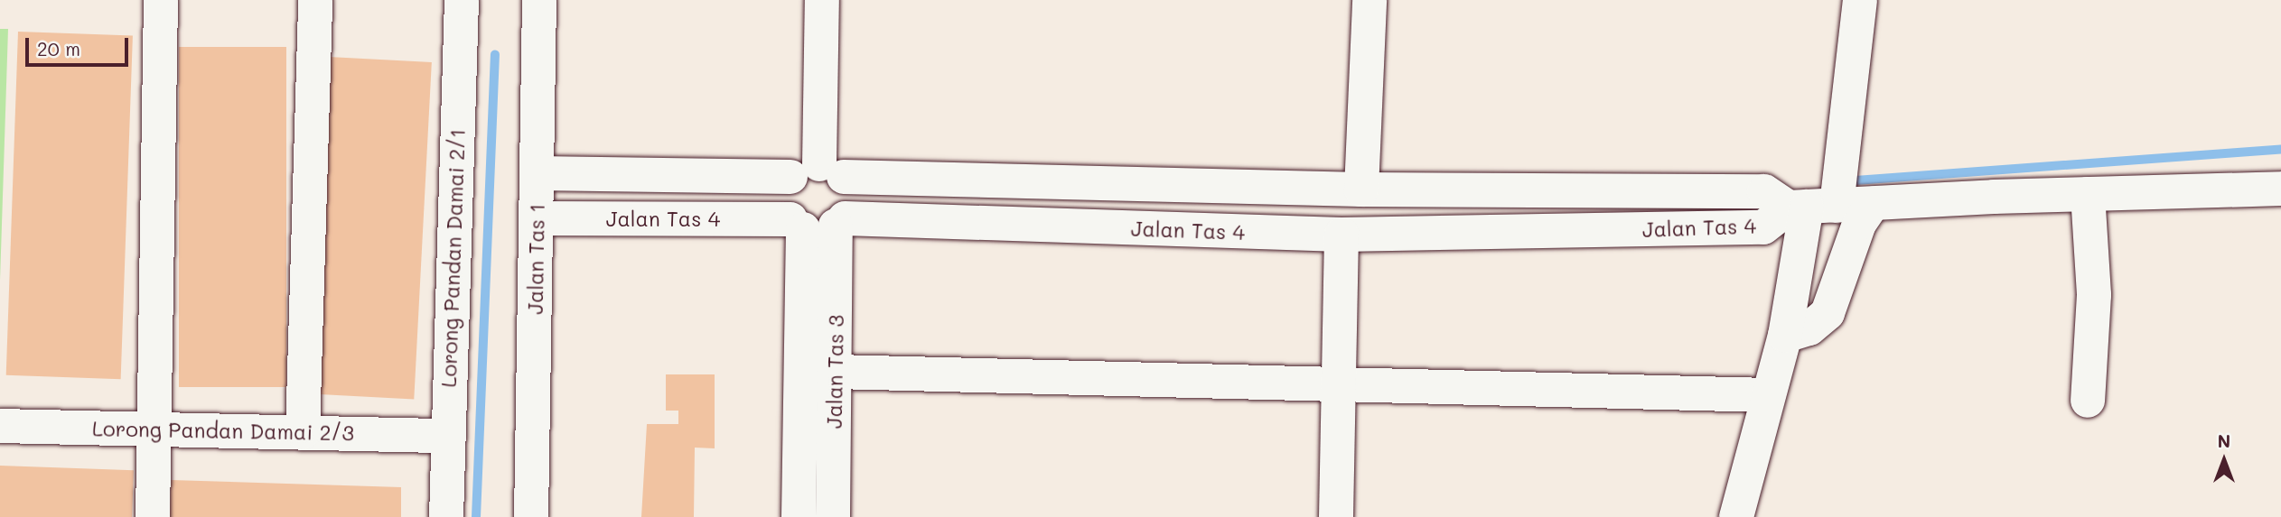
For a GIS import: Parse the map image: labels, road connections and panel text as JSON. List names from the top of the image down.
{
  "streets": {
    "street": [
      "Jalan Tas 4",
      "Lorong Pandan Damai 2/1",
      "Jalan Tas 1",
      "Jalan Tas 3",
      "Lorong Pandan Damai 2/3"
    ]
  },
  "crossings": [
    ["Jalan Tas 4", "Jalan Tas 1"],
    ["Jalan Tas 4", "Jalan Tas 3"],
    ["Lorong Pandan Damai 2/1", "Lorong Pandan Damai 2/3"]
  ],
  "scale_bar": "20 m",
  "north": "top"
}
